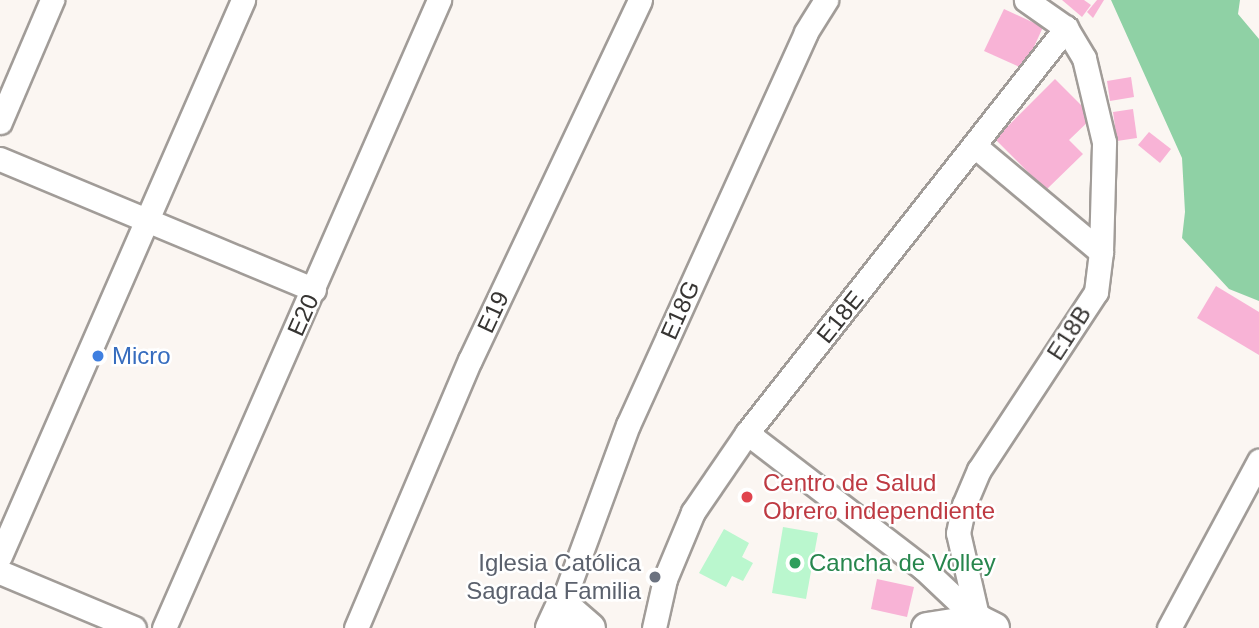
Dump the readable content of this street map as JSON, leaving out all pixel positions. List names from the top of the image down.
{
  "streets": {
    "street": [
      "E18G",
      "E19",
      "E20",
      "E18E",
      "E18B"
    ]
  },
  "crossings": [
    ["E18E", "E18B"]
  ],
  "places": [
    "Micro",
    "Centro de Salud Obrero independiente",
    "Cancha de Volley",
    "Iglesia Católica Sagrada Familia"
  ]
}
